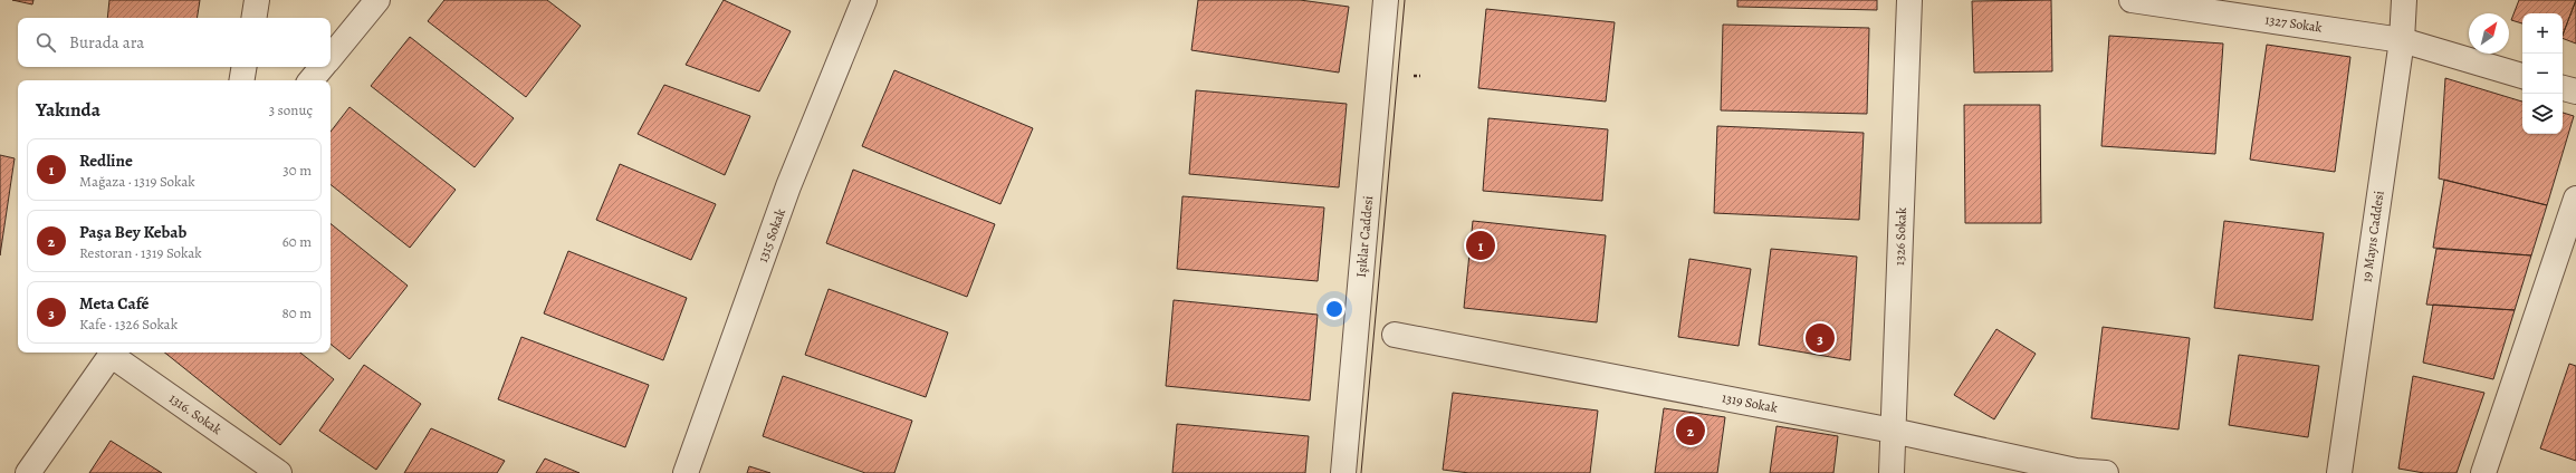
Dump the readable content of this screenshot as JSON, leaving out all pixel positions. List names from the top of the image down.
{
  "streets": {
    "street": [
      "1327 Sokak",
      "1315 Sokak",
      "Işıklar Caddesi",
      "1326 Sokak",
      "19 Mayıs Caddesi",
      "1319 Sokak",
      "1316. Sokak"
    ]
  },
  "crossings": [
    ["1327 Sokak", "19 Mayıs Caddesi"],
    ["1326 Sokak", "1319 Sokak"]
  ],
  "north": "top right",
  "page": {
    "map_buttons": ["+", "−"],
    "search": "Burada ara",
    "heading": ["Yakında", "3 sonuç"],
    "list": [
      {
        "mark": "1",
        "name": "Redline",
        "note": "Mağaza · 1319 Sokak",
        "value": "30 m"
      },
      {
        "mark": "2",
        "name": "Paşa Bey Kebab",
        "note": "Restoran · 1319 Sokak",
        "value": "60 m"
      },
      {
        "mark": "3",
        "name": "Meta Café",
        "note": "Kafe · 1326 Sokak",
        "value": "80 m"
      }
    ],
    "pins": ["1", "3", "2"]
  }
}
